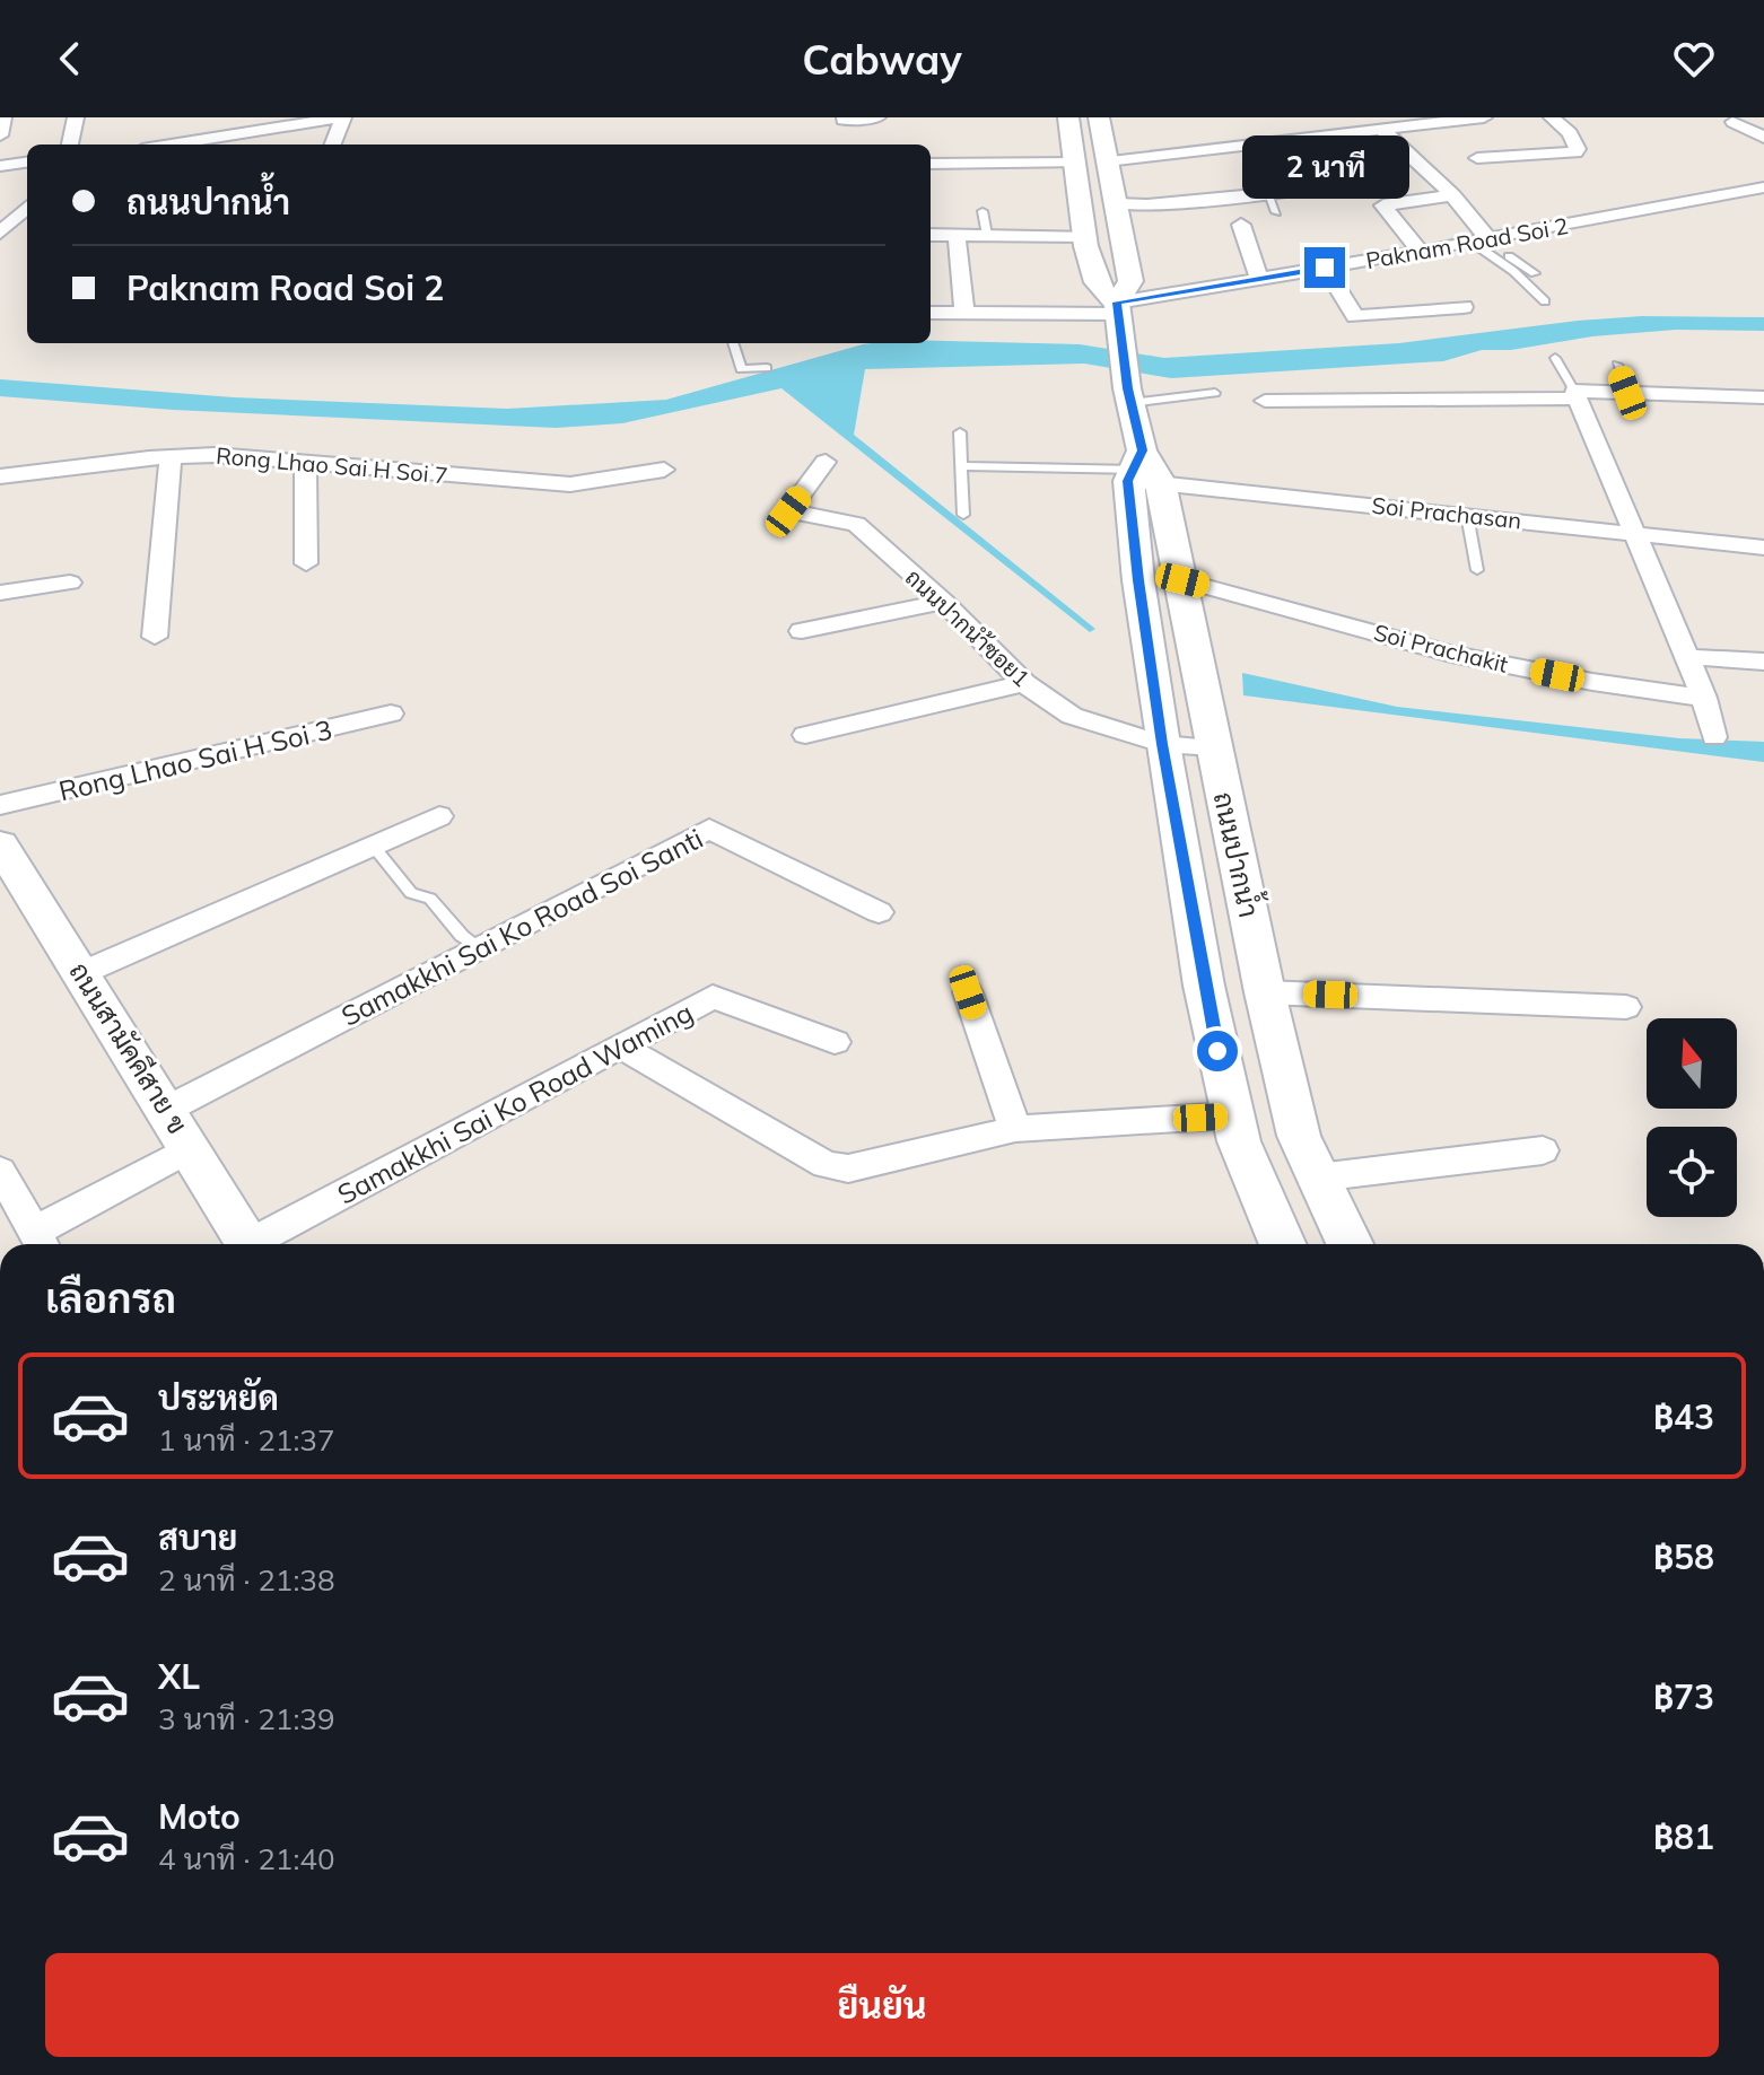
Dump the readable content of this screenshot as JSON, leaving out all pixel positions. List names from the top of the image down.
{
  "streets": {
    "street": [
      "Paknam Road Soi 2",
      "Rong Lhao Sai H Soi 7",
      "Soi Prachasan",
      "ถนนปากนำ้ซอย1",
      "Soi Prachakit",
      "Rong Lhao Sai H Soi 3",
      "ถนนปากน้ำ",
      "Samakkhi Sai Ko Road Soi Santi",
      "ถนนสามัคคีสาย ข",
      "Samakkhi Sai Ko Road Waming"
    ]
  },
  "crossings": [
    ["Paknam Road Soi 2", "ถนนปากน้ำ"],
    ["Soi Prachasan", "ถนนปากน้ำ"],
    ["ถนนปากนำ้ซอย1", "ถนนปากน้ำ"],
    ["Soi Prachakit", "ถนนปากน้ำ"],
    ["Samakkhi Sai Ko Road Soi Santi", "ถนนสามัคคีสาย ข"]
  ],
  "north": "top",
  "page": {
    "header": "Cabway",
    "bubble": "2 นาที",
    "banner": ["ถนนปากน้ำ", "Paknam Road Soi 2"],
    "heading": "เลือกรถ",
    "list": [
      {
        "name": "ประหยัด",
        "note": "1 นาที · 21:37",
        "value": "฿43"
      },
      {
        "name": "สบาย",
        "note": "2 นาที · 21:38",
        "value": "฿58"
      },
      {
        "name": "XL",
        "note": "3 นาที · 21:39",
        "value": "฿73"
      },
      {
        "name": "Moto",
        "note": "4 นาที · 21:40",
        "value": "฿81"
      }
    ],
    "buttons": "ยืนยัน"
  }
}
